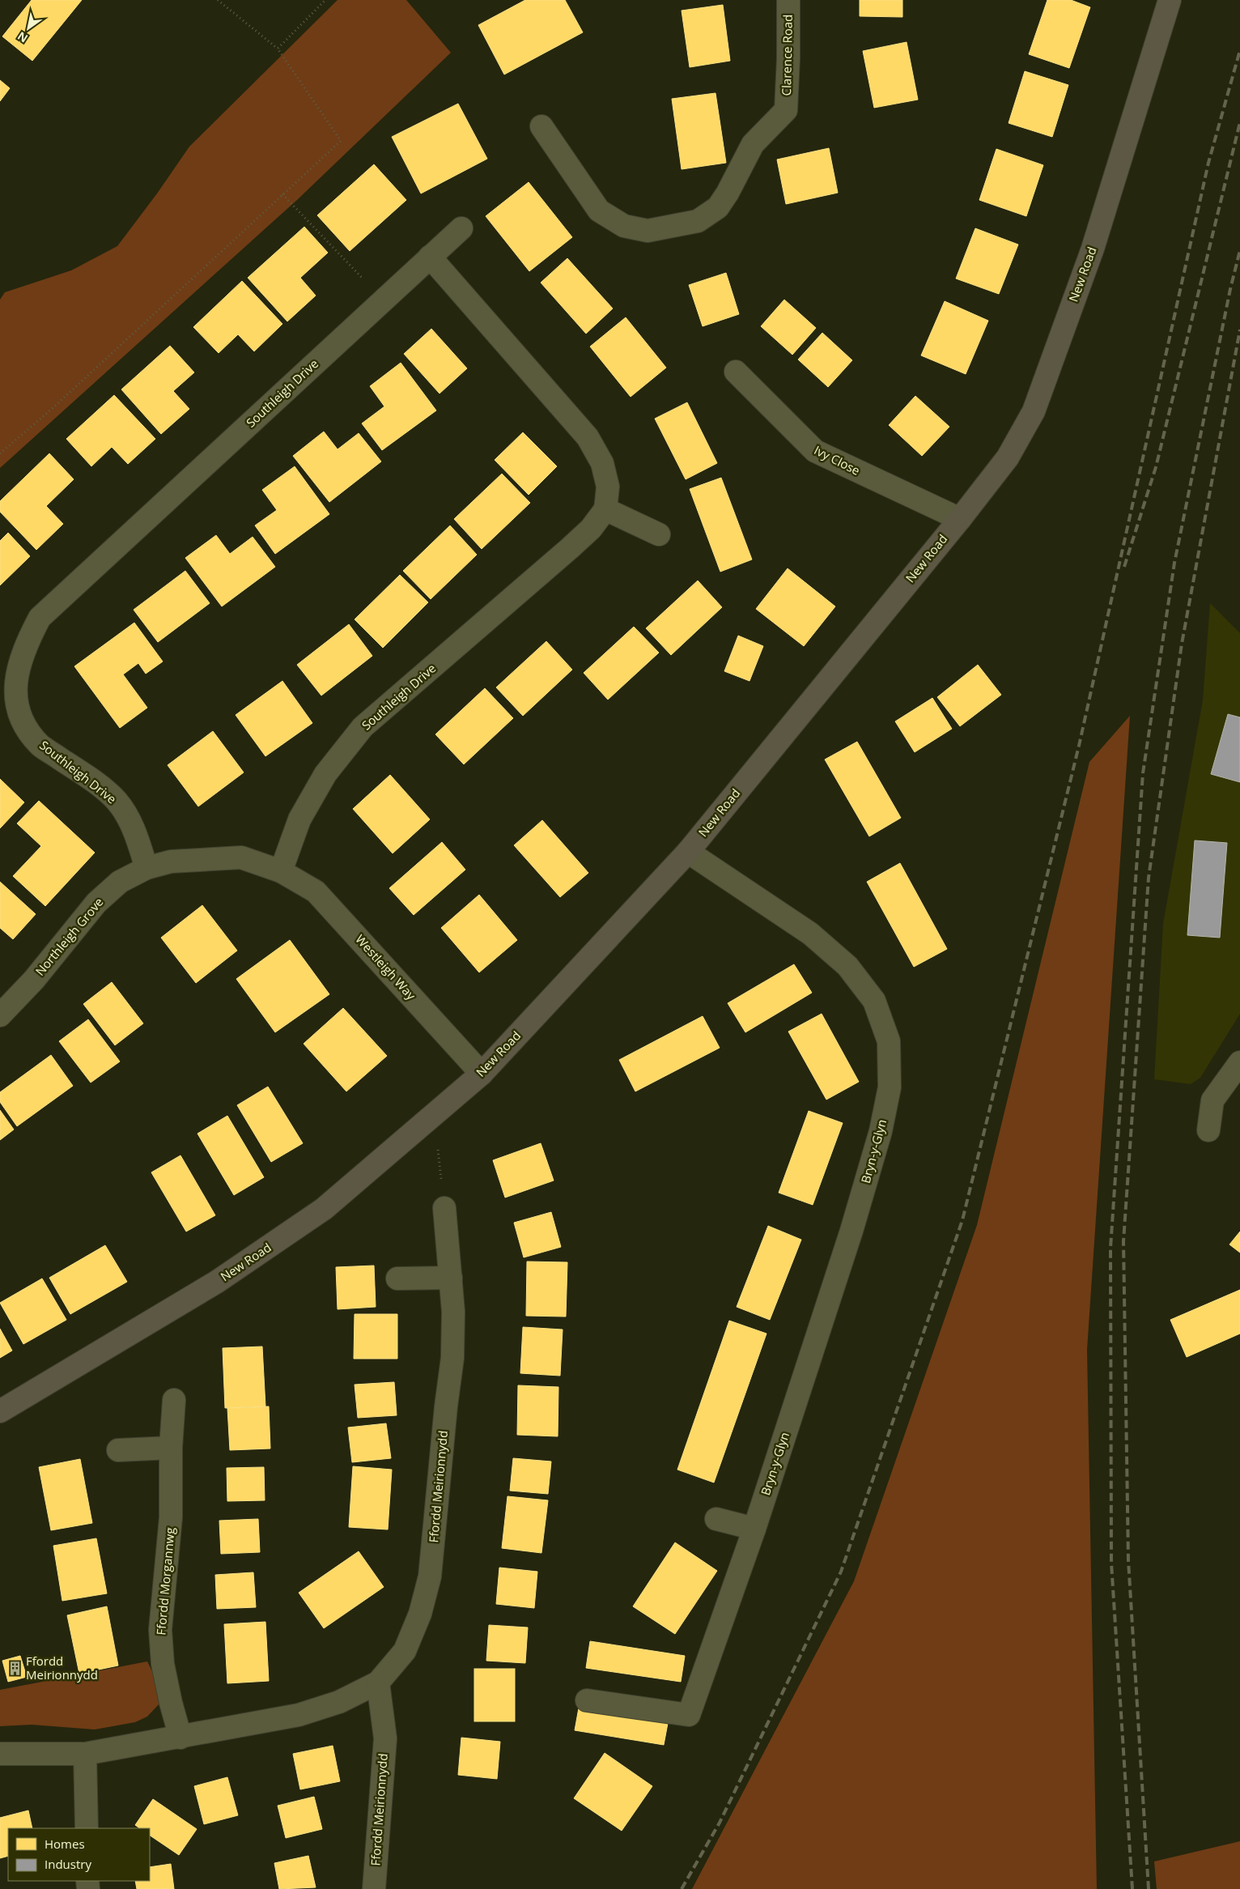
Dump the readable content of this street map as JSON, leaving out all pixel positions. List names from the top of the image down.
{
  "streets": {
    "main road": ["New Road"],
    "street": [
      "Clarence Road",
      "Southleigh Drive",
      "Ivy Close",
      "Northleigh Grove",
      "Westleigh Way",
      "Bryn-y-Glyn",
      "Ffordd Meirionnydd",
      "Ffordd Morgannwg"
    ]
  },
  "crossings": [
    ["New Road", "Ivy Close"],
    ["New Road", "Westleigh Way"],
    ["New Road", "Bryn-y-Glyn"],
    ["Southleigh Drive", "Northleigh Grove"],
    ["Southleigh Drive", "Westleigh Way"],
    ["Ffordd Meirionnydd", "Ffordd Morgannwg"]
  ],
  "places": {
    "building": ["Ffordd Meirionnydd"]
  },
  "legend": ["Homes", "Industry"],
  "north": "bottom left"
}
